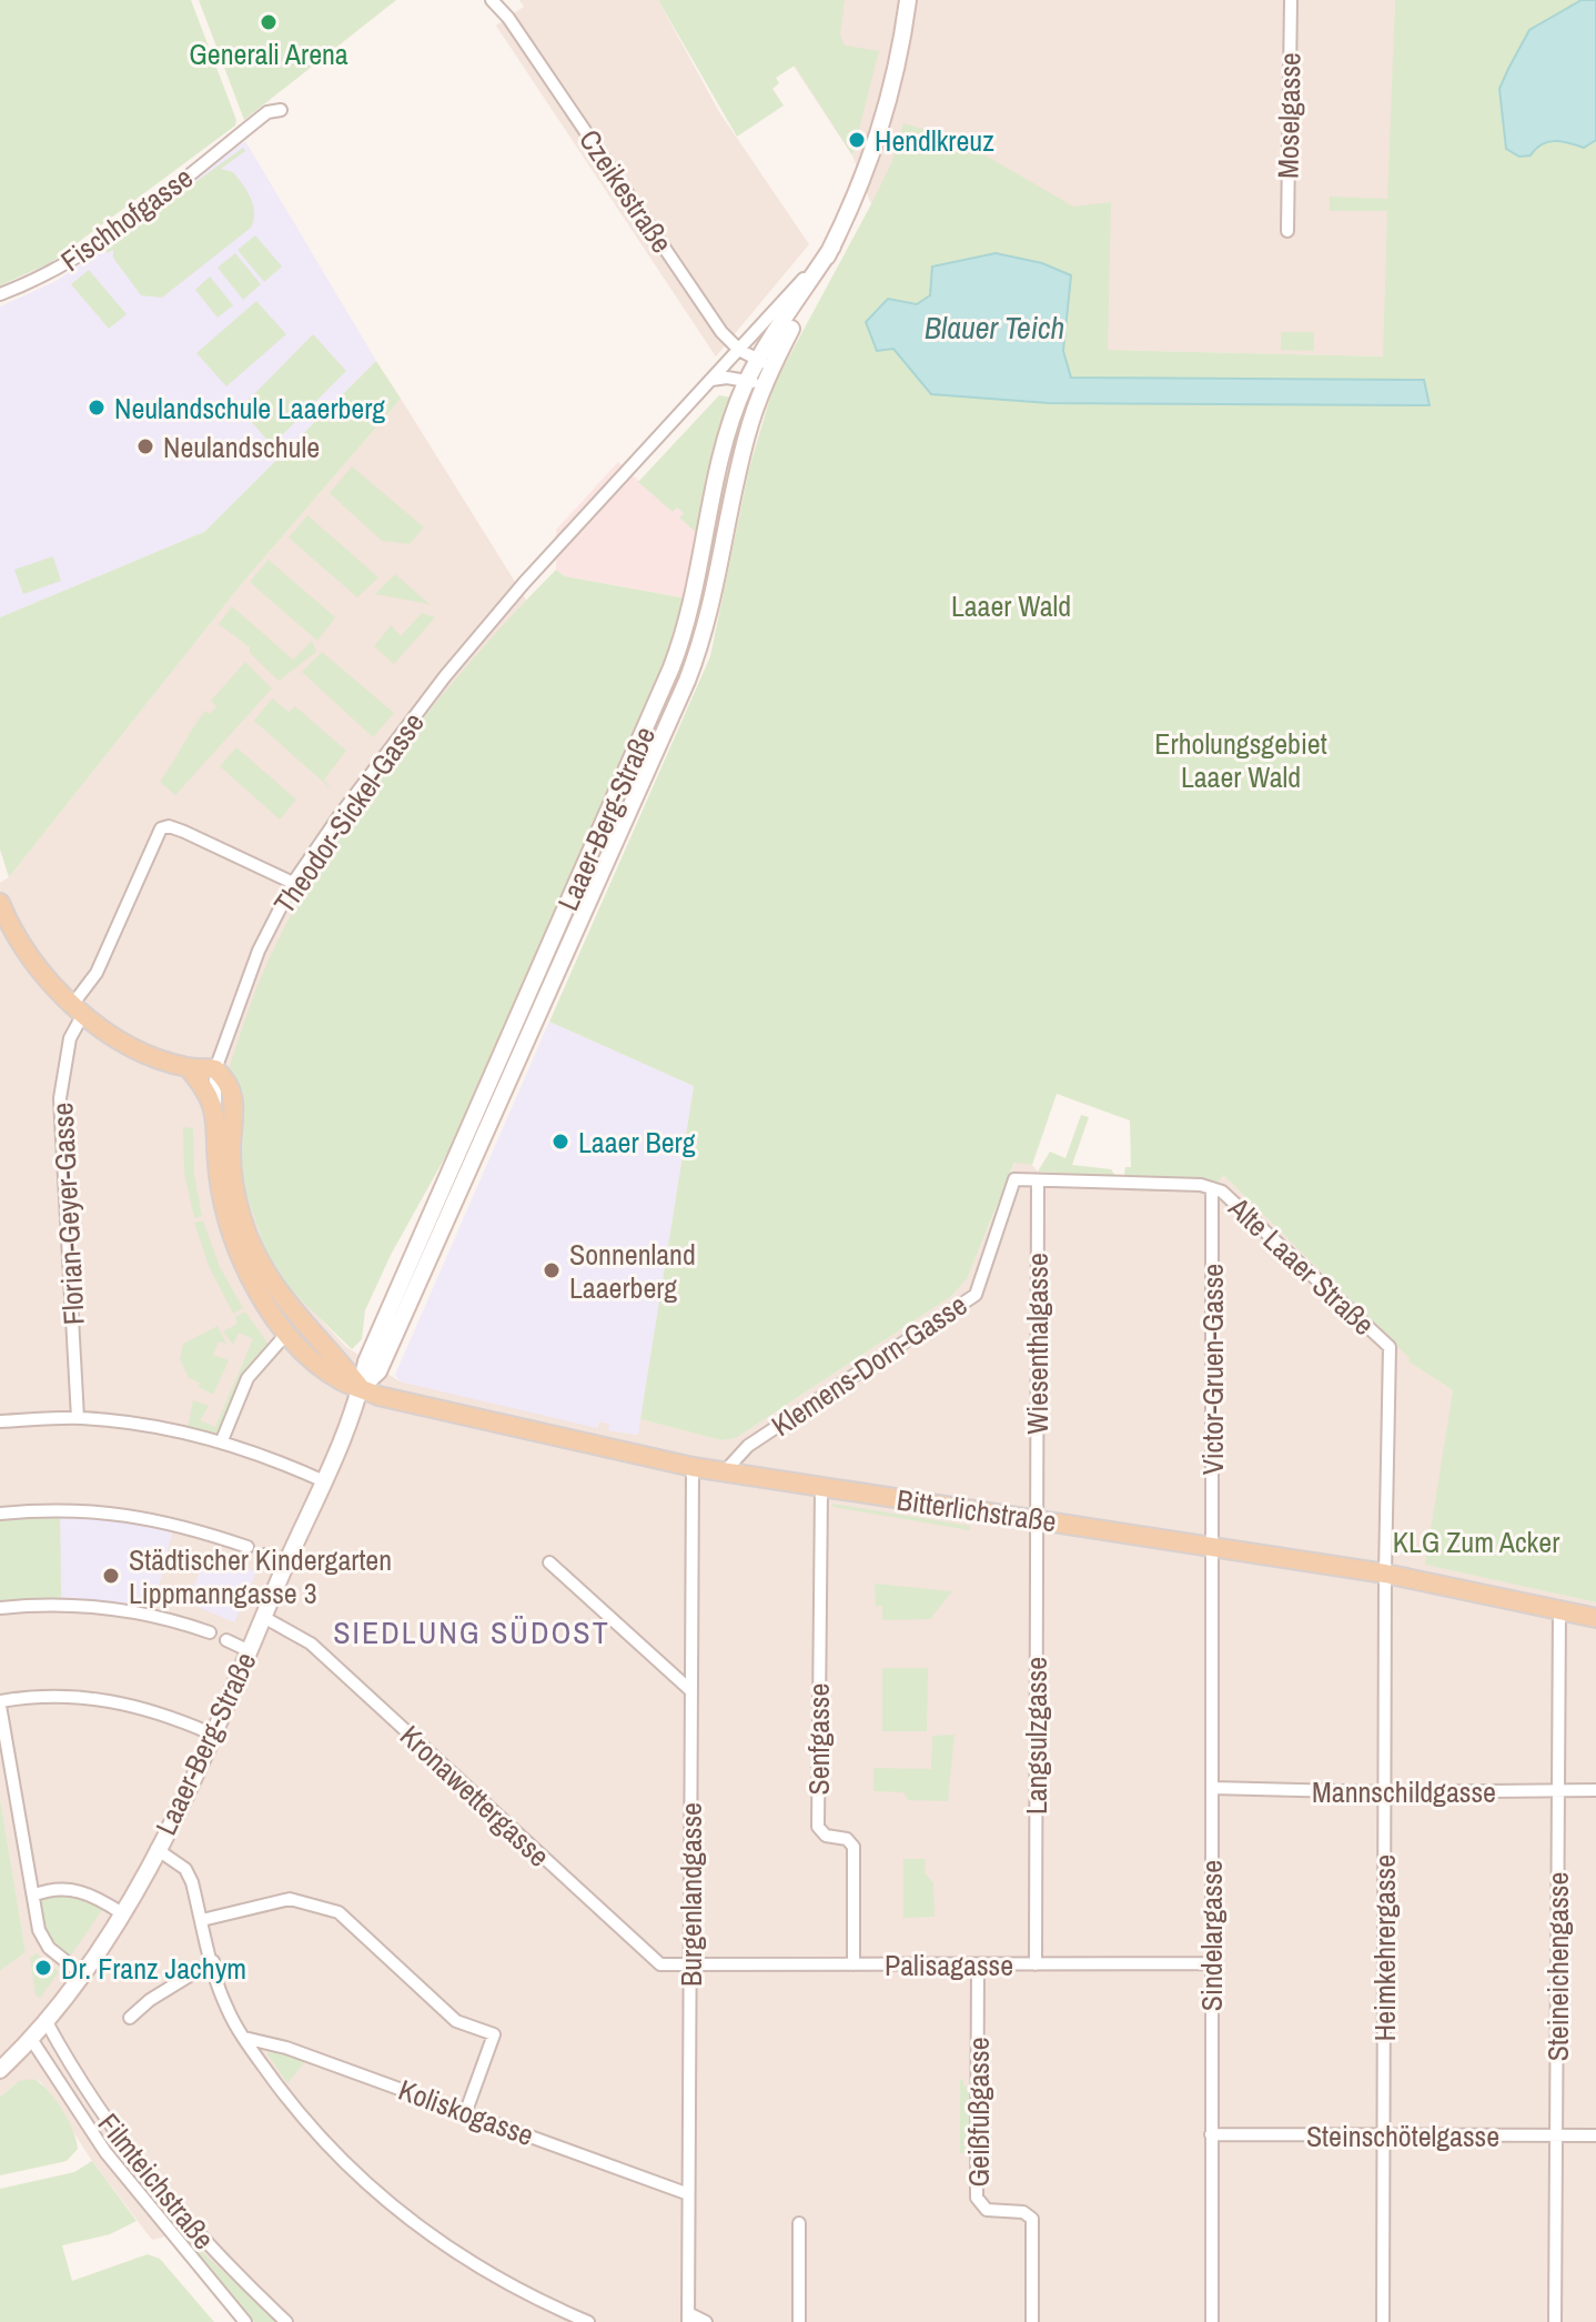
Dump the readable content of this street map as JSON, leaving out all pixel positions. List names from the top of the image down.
{
  "streets": {
    "main road": ["Laaer-Berg-Straße", "Bitterlichstraße"],
    "street": [
      "Moselgasse",
      "Czeikestraße",
      "Fischhofgasse",
      "Theodor-Sickel-Gasse",
      "Florian-Geyer-Gasse",
      "Alte Laaer Straße",
      "Wiesenthalgasse",
      "Klemens-Dorn-Gasse",
      "Victor-Gruen-Gasse",
      "Langsulzgasse",
      "Senfgasse",
      "Mannschildgasse",
      "Kronawettergasse",
      "Burgenlandgasse",
      "Sindelargasse",
      "Heimkehrergasse",
      "Palisagasse",
      "Steineichengasse",
      "Koliskogasse",
      "Geißfußgasse",
      "Steinschötelgasse",
      "Filmteichstraße"
    ]
  },
  "crossings": [
    ["Czeikestraße", "Theodor-Sickel-Gasse"],
    ["Czeikestraße", "Laaer-Berg-Straße"],
    ["Theodor-Sickel-Gasse", "Laaer-Berg-Straße"],
    ["Theodor-Sickel-Gasse", "Florian-Geyer-Gasse"],
    ["Laaer-Berg-Straße", "Bitterlichstraße"],
    ["Laaer-Berg-Straße", "Kronawettergasse"],
    ["Laaer-Berg-Straße", "Filmteichstraße"],
    ["Alte Laaer Straße", "Victor-Gruen-Gasse"],
    ["Alte Laaer Straße", "Heimkehrergasse"],
    ["Wiesenthalgasse", "Klemens-Dorn-Gasse"],
    ["Wiesenthalgasse", "Bitterlichstraße"],
    ["Wiesenthalgasse", "Langsulzgasse"],
    ["Klemens-Dorn-Gasse", "Bitterlichstraße"],
    ["Victor-Gruen-Gasse", "Bitterlichstraße"],
    ["Victor-Gruen-Gasse", "Sindelargasse"],
    ["Bitterlichstraße", "Langsulzgasse"],
    ["Bitterlichstraße", "Senfgasse"],
    ["Bitterlichstraße", "Burgenlandgasse"],
    ["Bitterlichstraße", "Sindelargasse"],
    ["Bitterlichstraße", "Heimkehrergasse"],
    ["Bitterlichstraße", "Steineichengasse"],
    ["Langsulzgasse", "Palisagasse"],
    ["Senfgasse", "Palisagasse"],
    ["Mannschildgasse", "Sindelargasse"],
    ["Mannschildgasse", "Heimkehrergasse"],
    ["Mannschildgasse", "Steineichengasse"],
    ["Kronawettergasse", "Burgenlandgasse"],
    ["Kronawettergasse", "Palisagasse"],
    ["Burgenlandgasse", "Palisagasse"],
    ["Burgenlandgasse", "Koliskogasse"],
    ["Sindelargasse", "Palisagasse"],
    ["Sindelargasse", "Steinschötelgasse"],
    ["Heimkehrergasse", "Steinschötelgasse"],
    ["Palisagasse", "Geißfußgasse"],
    ["Steineichengasse", "Steinschötelgasse"]
  ],
  "districts": ["SIEDLUNG SÜDOST"],
  "water": ["Blauer Teich"],
  "parks": ["Laaer Wald", "Erholungsgebiet Laaer Wald", "KLG Zum Acker"],
  "places": [
    "Generali Arena",
    "Hendlkreuz",
    "Neulandschule Laaerberg",
    "Neulandschule",
    "Laaer Berg",
    "Sonnenland Laaerberg",
    "Städtischer Kindergarten Lippmanngasse 3",
    "Dr. Franz Jachym"
  ]
}
